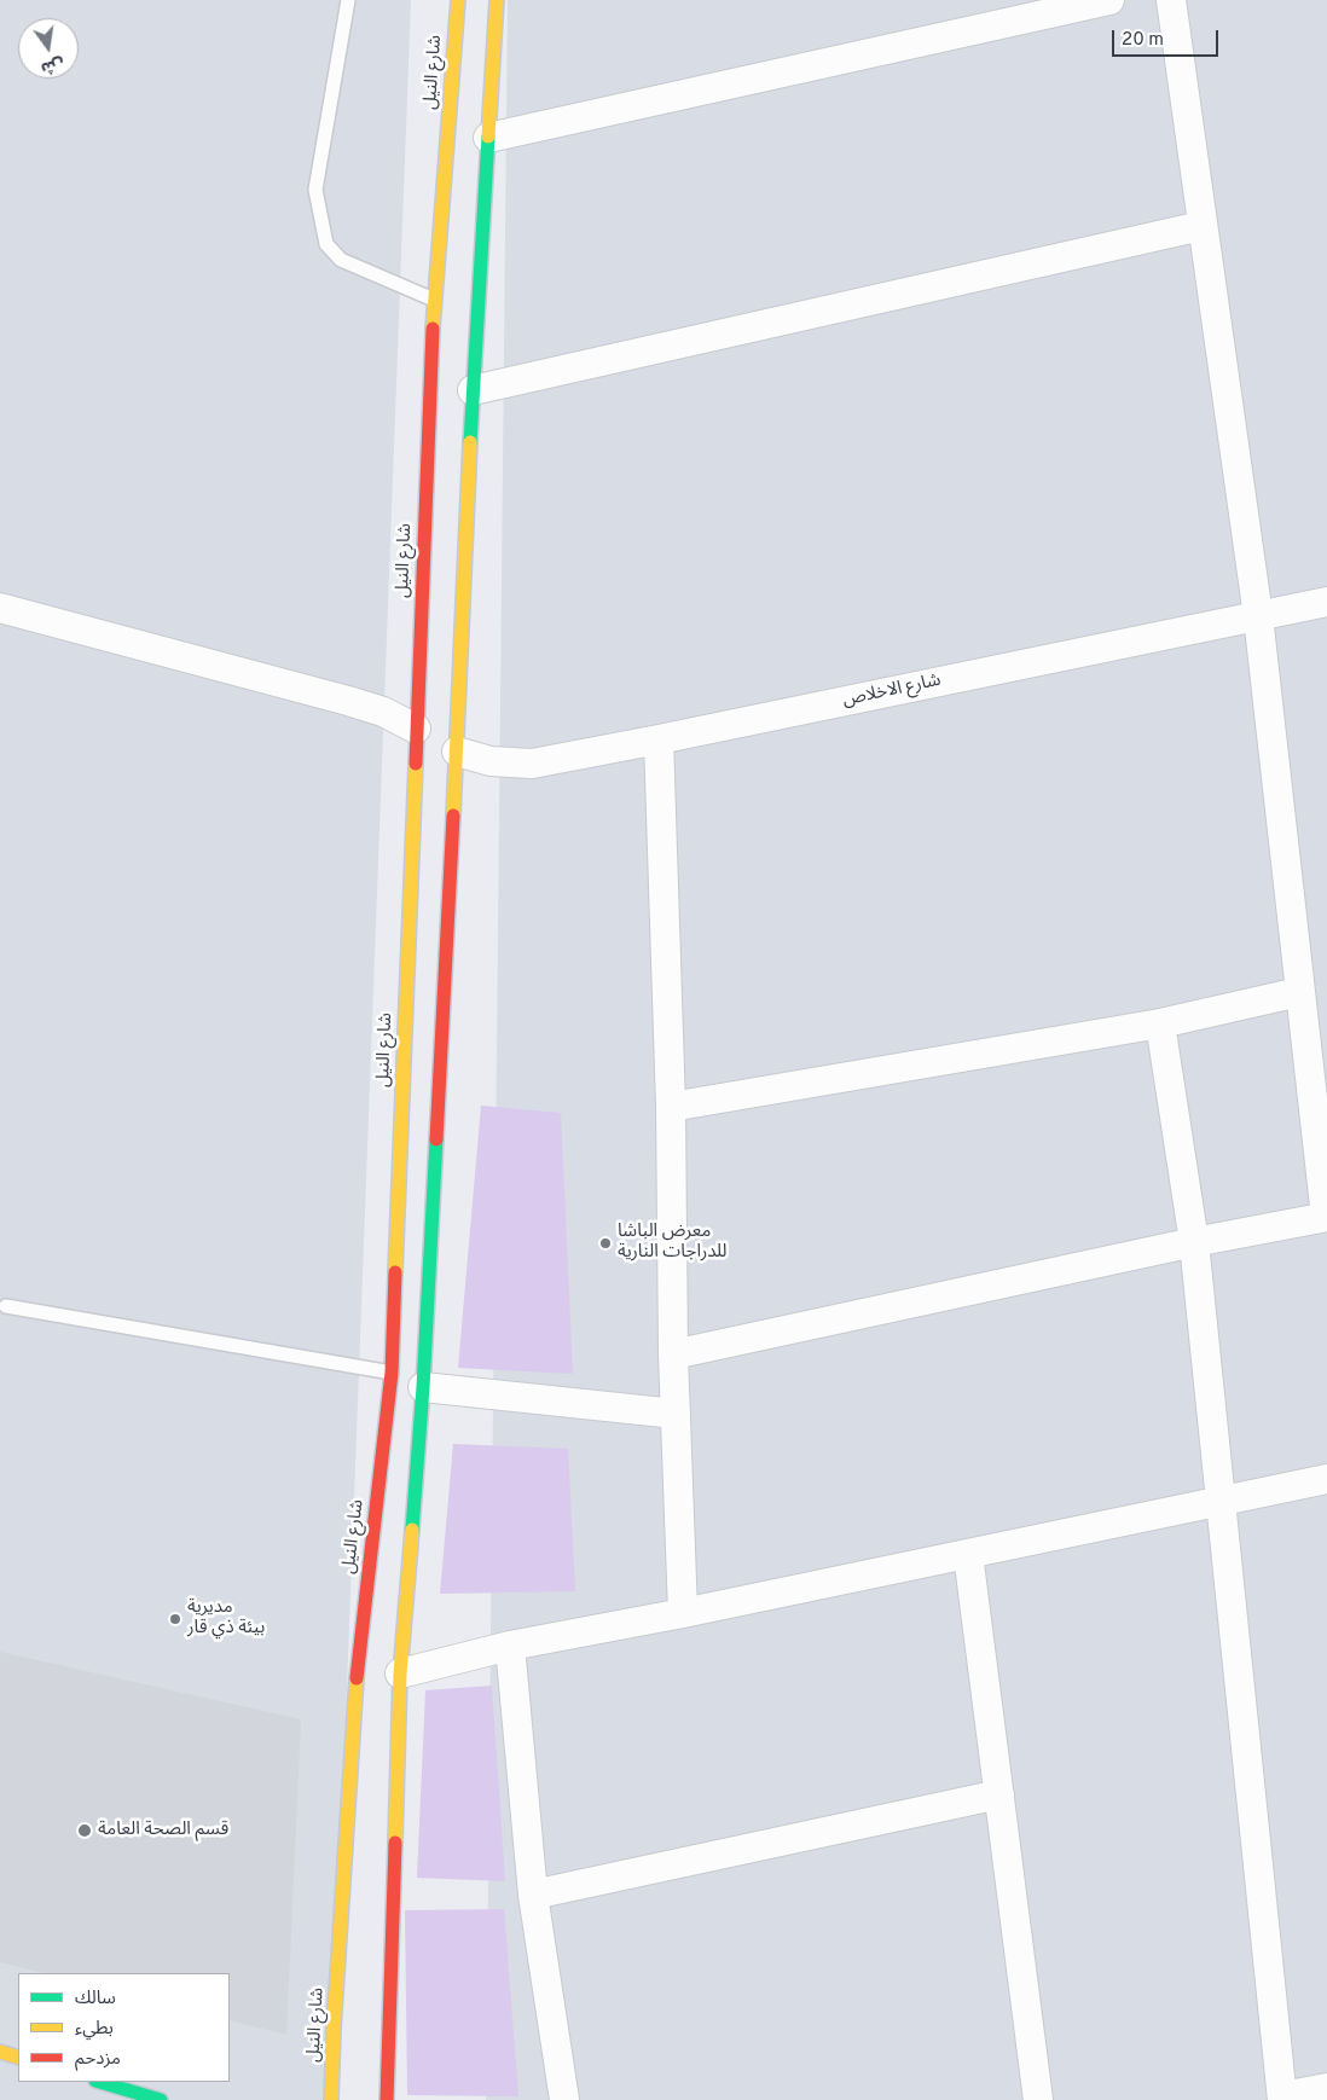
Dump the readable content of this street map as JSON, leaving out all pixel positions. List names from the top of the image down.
{
  "streets": {
    "main road": ["شارع النيل"],
    "street": ["شارع الاخلاص"]
  },
  "places": ["معرض الباشا للدراجات النارية", "مديرية بيئة ذي قار", "قسم الصحة العامة"],
  "legend": ["سالك", "بطيء", "مزدحم"],
  "scale_bar": "20 m",
  "north": "bottom"
}
